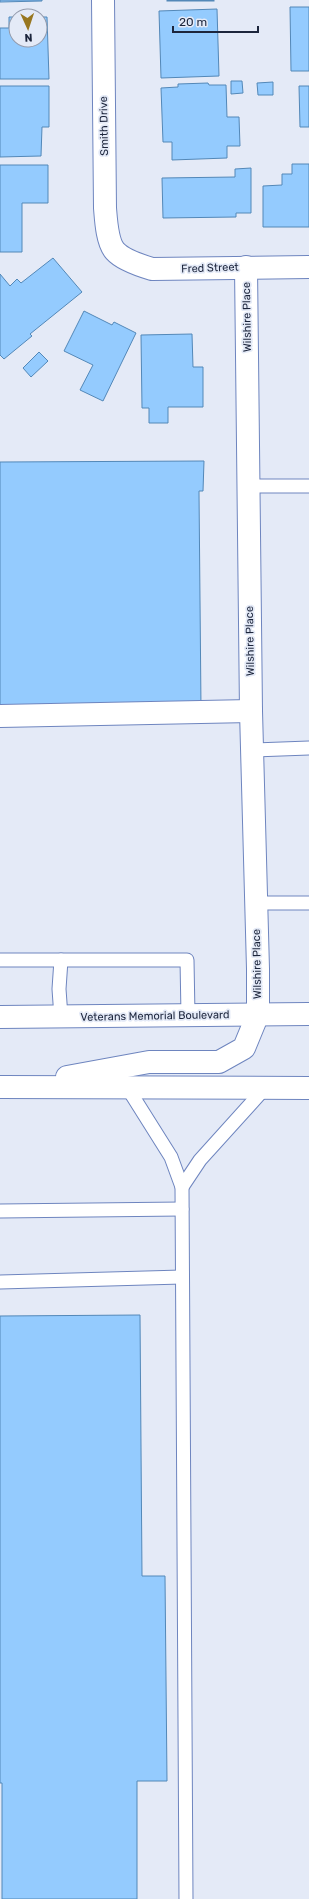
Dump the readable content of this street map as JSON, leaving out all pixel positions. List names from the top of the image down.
{
  "streets": {
    "street": [
      "Smith Drive",
      "Fred Street",
      "Wilshire Place",
      "Veterans Memorial Boulevard"
    ]
  },
  "crossings": [
    ["Smith Drive", "Fred Street"],
    ["Fred Street", "Wilshire Place"],
    ["Wilshire Place", "Veterans Memorial Boulevard"]
  ],
  "scale_bar": "20 m",
  "north": "bottom"
}
